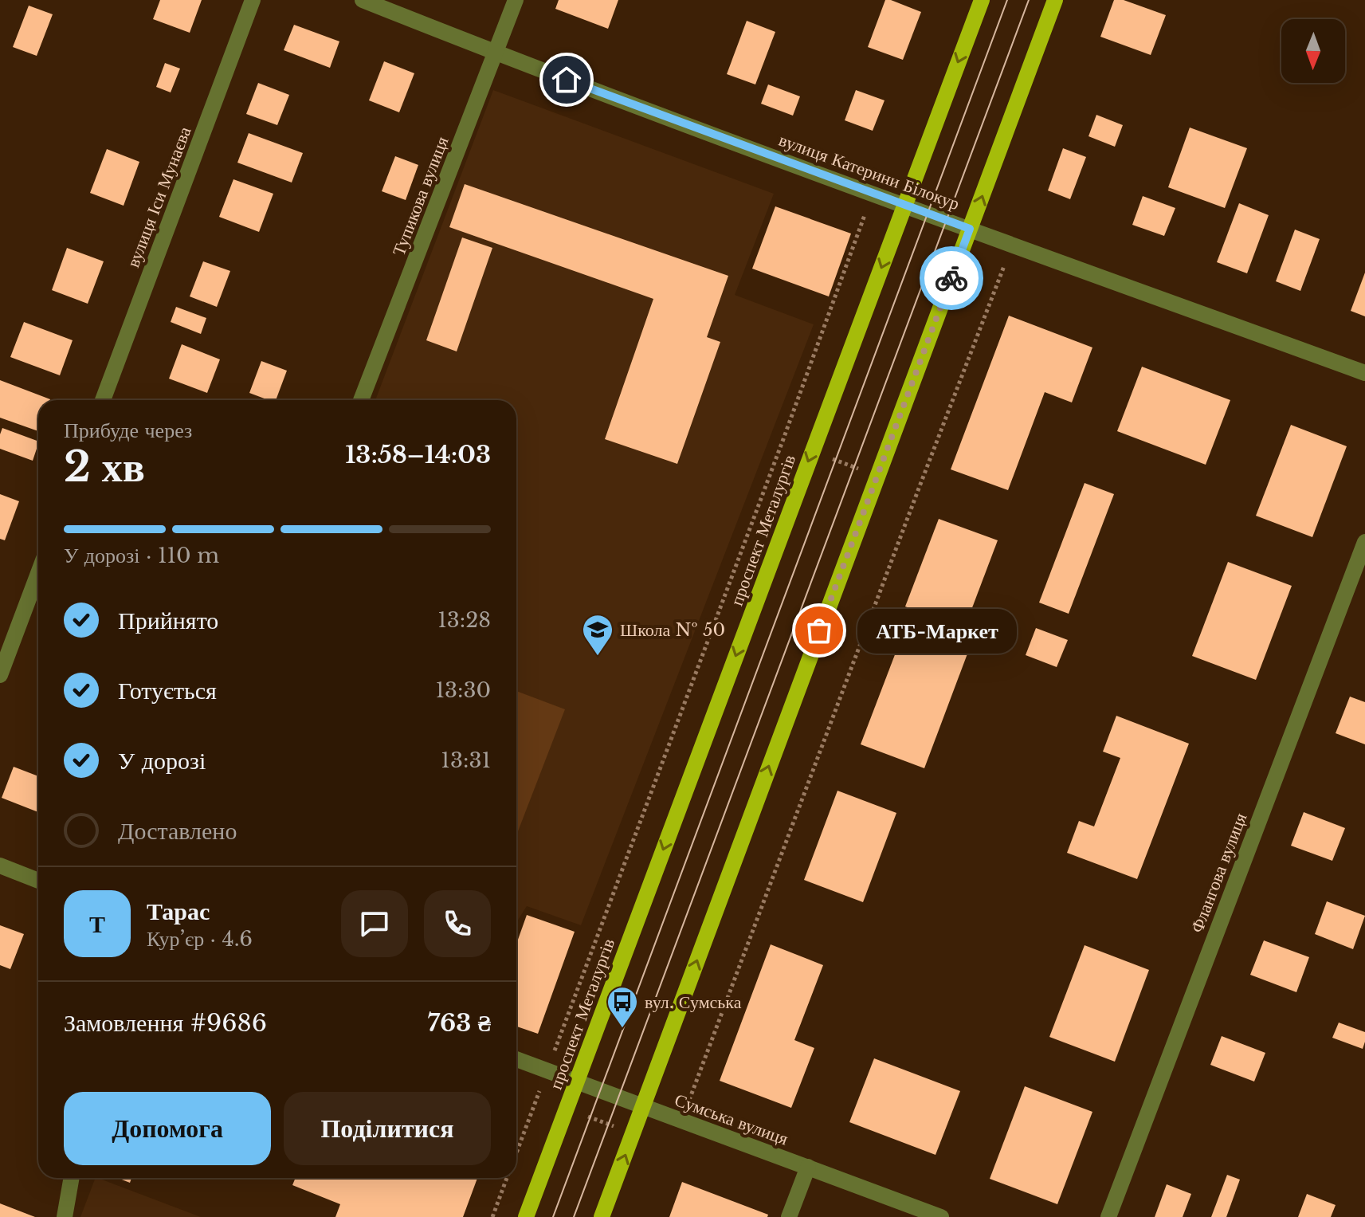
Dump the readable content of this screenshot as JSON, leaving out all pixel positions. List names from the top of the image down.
{
  "streets": {
    "main road": ["проспект Металургів"],
    "street": [
      "вулиця Катерини Білокур",
      "Тупикова вулиця",
      "вулиця Іси Мунаєва",
      "Флангова вулиця",
      "Сумська вулиця"
    ]
  },
  "crossings": [
    ["вулиця Катерини Білокур", "Тупикова вулиця"],
    ["вулиця Катерини Білокур", "проспект Металургів"],
    ["проспект Металургів", "Сумська вулиця"]
  ],
  "places": {
    "other": ["АТБ-Маркет"],
    "school or university": ["Школа № 50"],
    "bus stop": ["вул. Сумська"]
  },
  "north": "bottom",
  "page": {
    "heading": ["2 хв", "Прибуде через", "13:58–14:03"],
    "panel": [
      "Тарас",
      "Кур’єр · 4.6",
      "Замовлення #9686",
      "763 ₴"
    ],
    "bar": "У дорозі · 110 m",
    "list": [
      ["Прийнято", "13:28"],
      ["Готується", "13:30"],
      ["У дорозі", "13:31"],
      "Доставлено"
    ],
    "bubble": "АТБ-Маркет",
    "round": "Т",
    "buttons": ["Допомога", "Поділитися"]
  }
}
